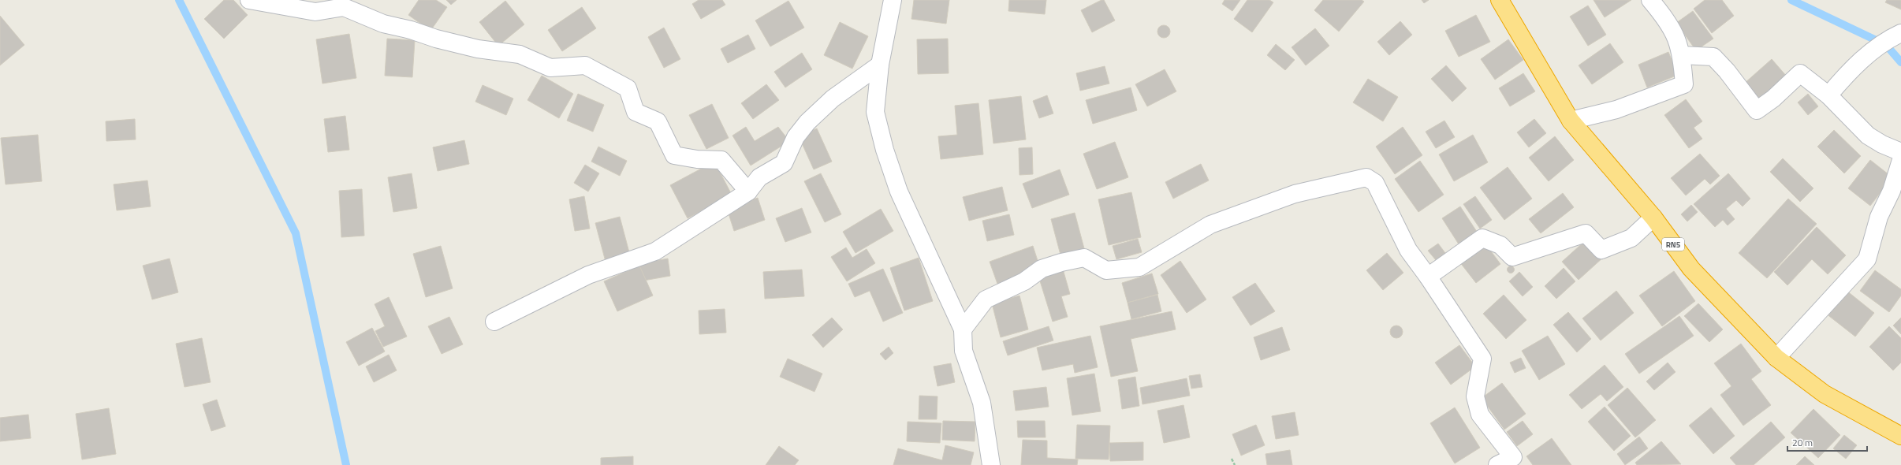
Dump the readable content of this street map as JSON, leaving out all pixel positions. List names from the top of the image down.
{
  "streets": {
    "highway": ["RN5"]
  },
  "scale_bar": "20 m"
}
